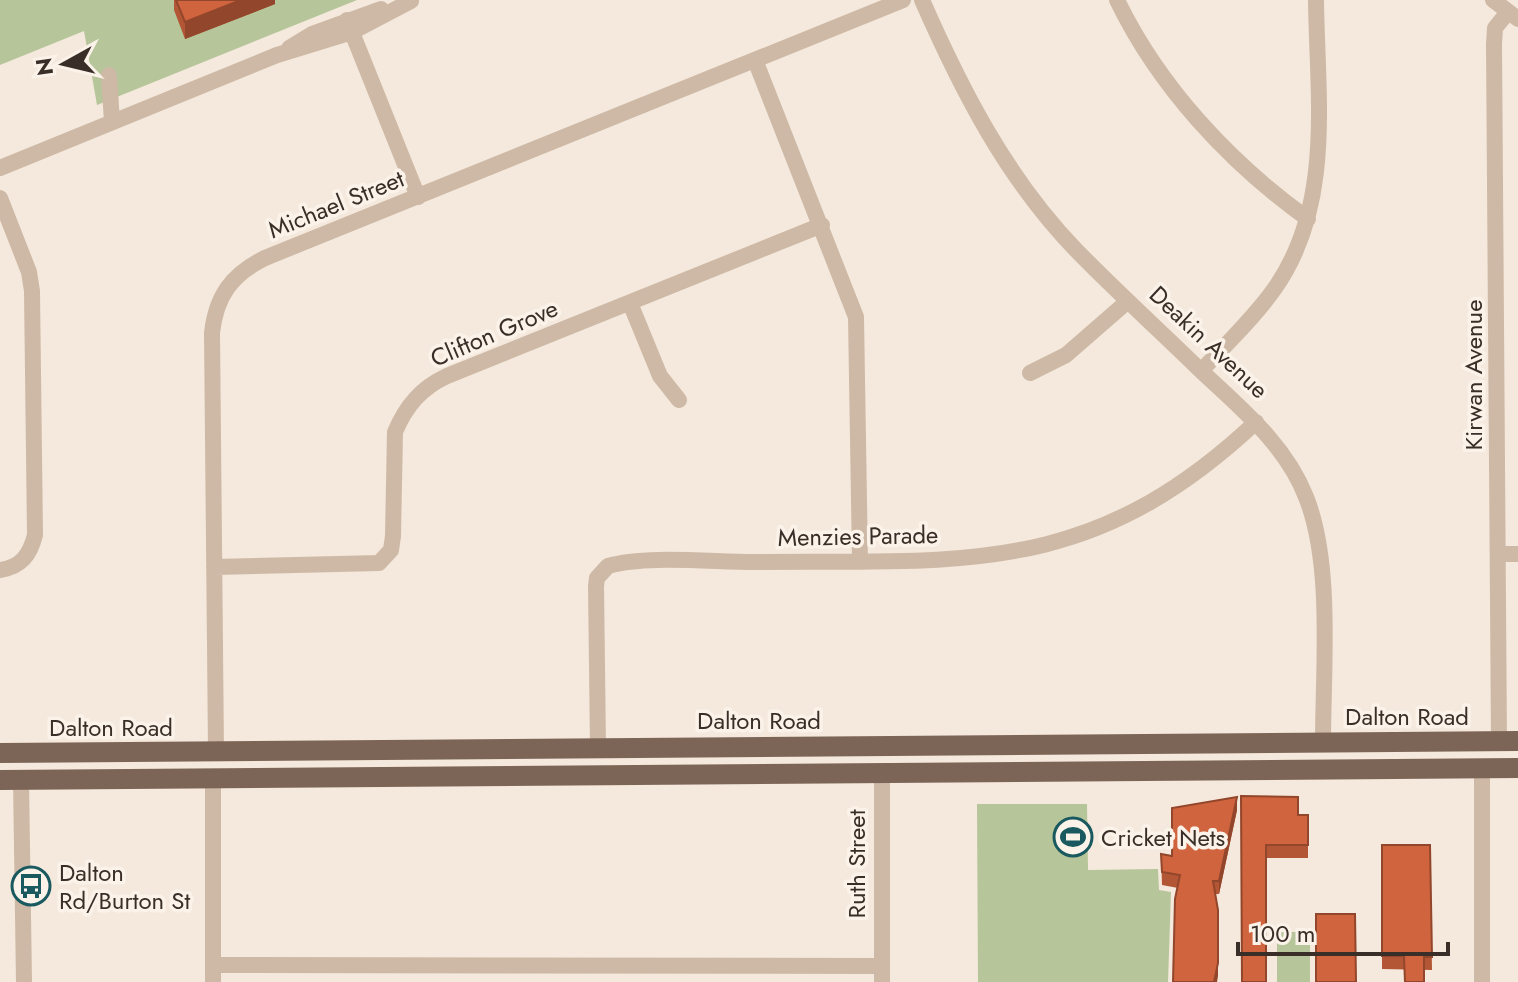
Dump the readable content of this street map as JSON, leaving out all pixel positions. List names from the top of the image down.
{
  "streets": {
    "main road": ["Deakin Avenue", "Dalton Road", "Ruth Street"],
    "street": [
      "Michael Street",
      "Clifton Grove",
      "Kirwan Avenue",
      "Menzies Parade"
    ]
  },
  "crossings": [
    ["Michael Street", "Clifton Grove"],
    ["Michael Street", "Dalton Road"],
    ["Deakin Avenue", "Menzies Parade"],
    ["Deakin Avenue", "Dalton Road"],
    ["Kirwan Avenue", "Dalton Road"],
    ["Menzies Parade", "Dalton Road"],
    ["Dalton Road", "Ruth Street"]
  ],
  "places": {
    "sports": ["Cricket Nets"],
    "bus stop": ["Dalton Rd/Burton St"]
  },
  "scale_bar": "100 m",
  "north": "left"
}
